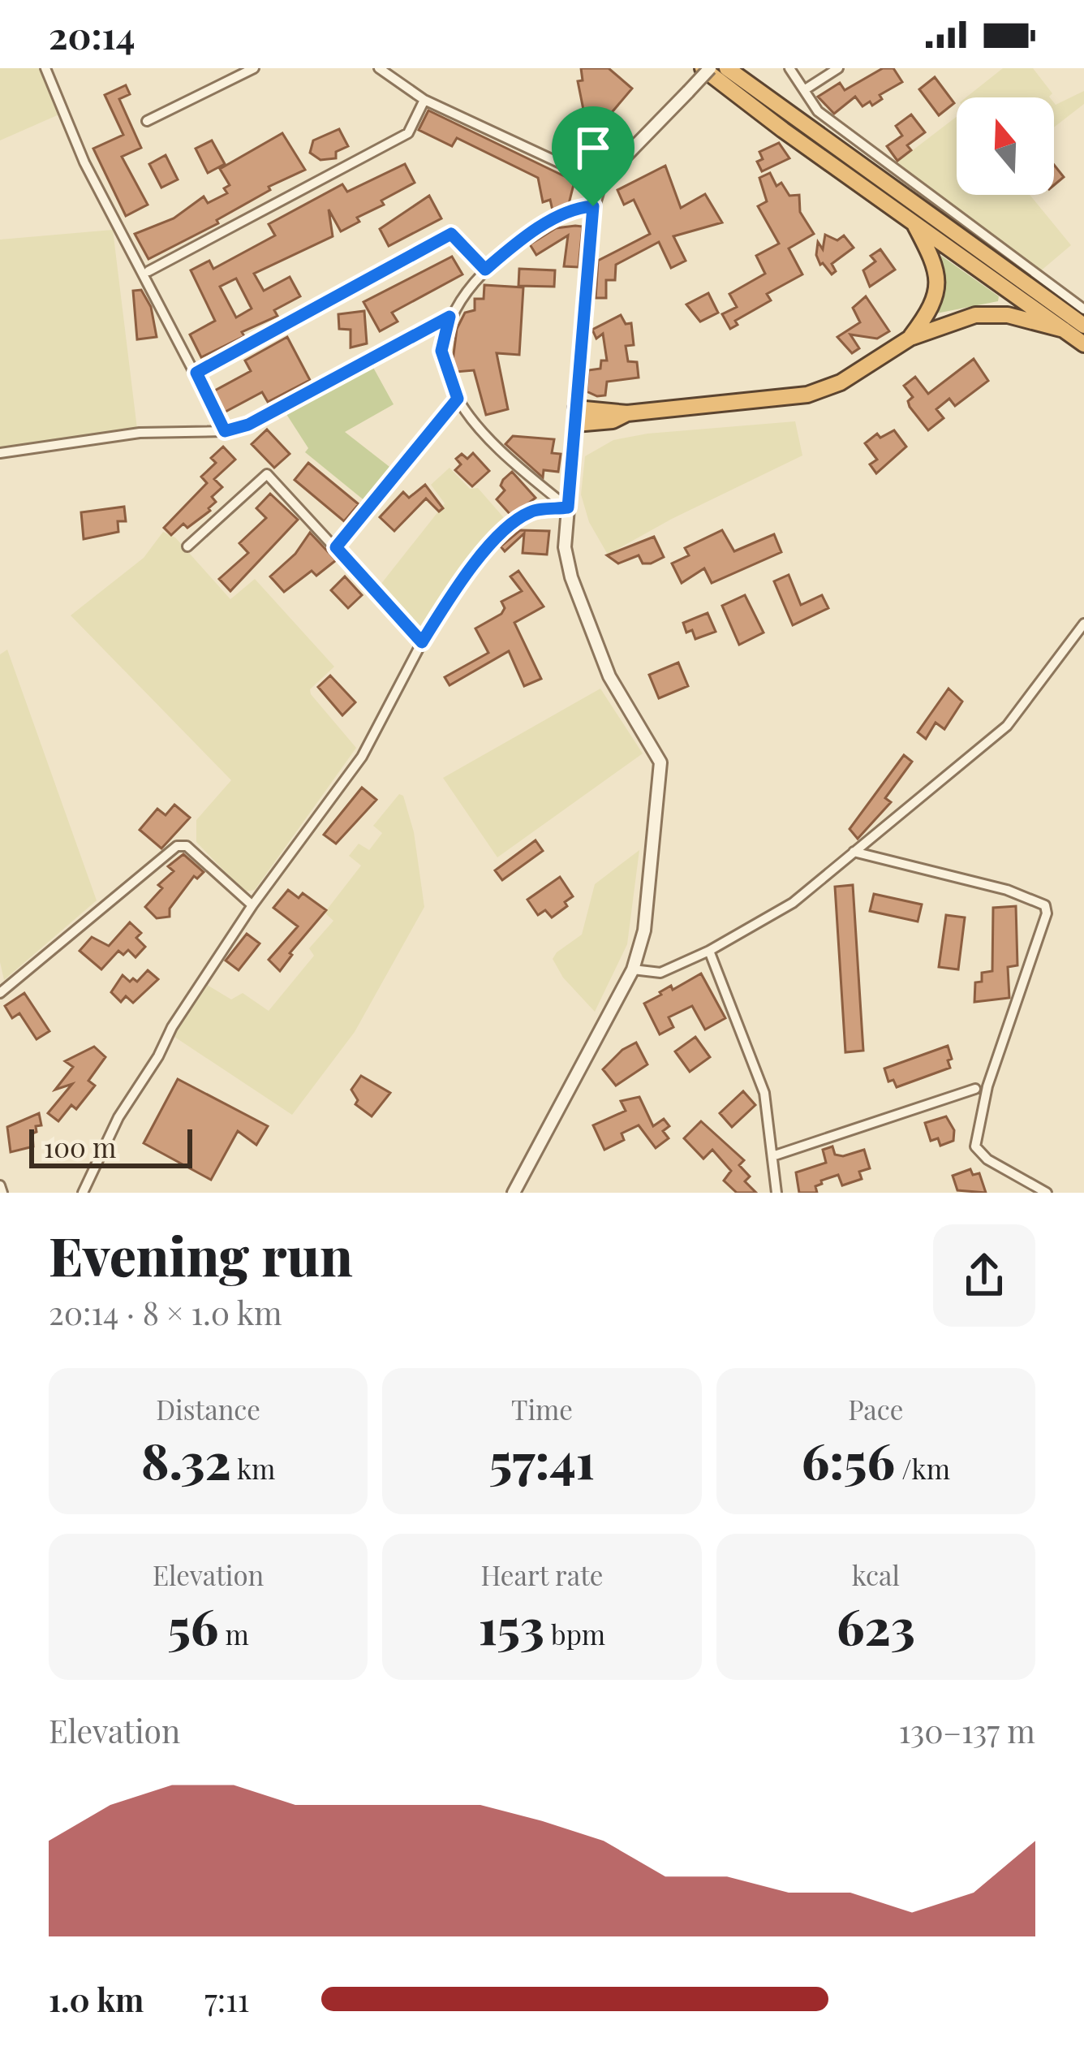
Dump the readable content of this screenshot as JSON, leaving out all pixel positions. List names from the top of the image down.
{
  "scale_bar": "100 m",
  "north": "top",
  "page": {
    "status": "20:14",
    "scale": "100 m",
    "heading": ["Evening run", "20:14 · 8 × 1.0 km"],
    "stats": [
      ["Distance", "8.32 km"],
      ["Time", "57:41"],
      ["Pace", "6:56 /km"],
      ["Elevation", "56 m"],
      ["Heart rate", "153 bpm"],
      ["kcal", "623"]
    ],
    "chart": ["Elevation", "130–137 m"],
    "list": [
      {
        "name": "1.0 km",
        "note": "7:11"
      }
    ]
  }
}
